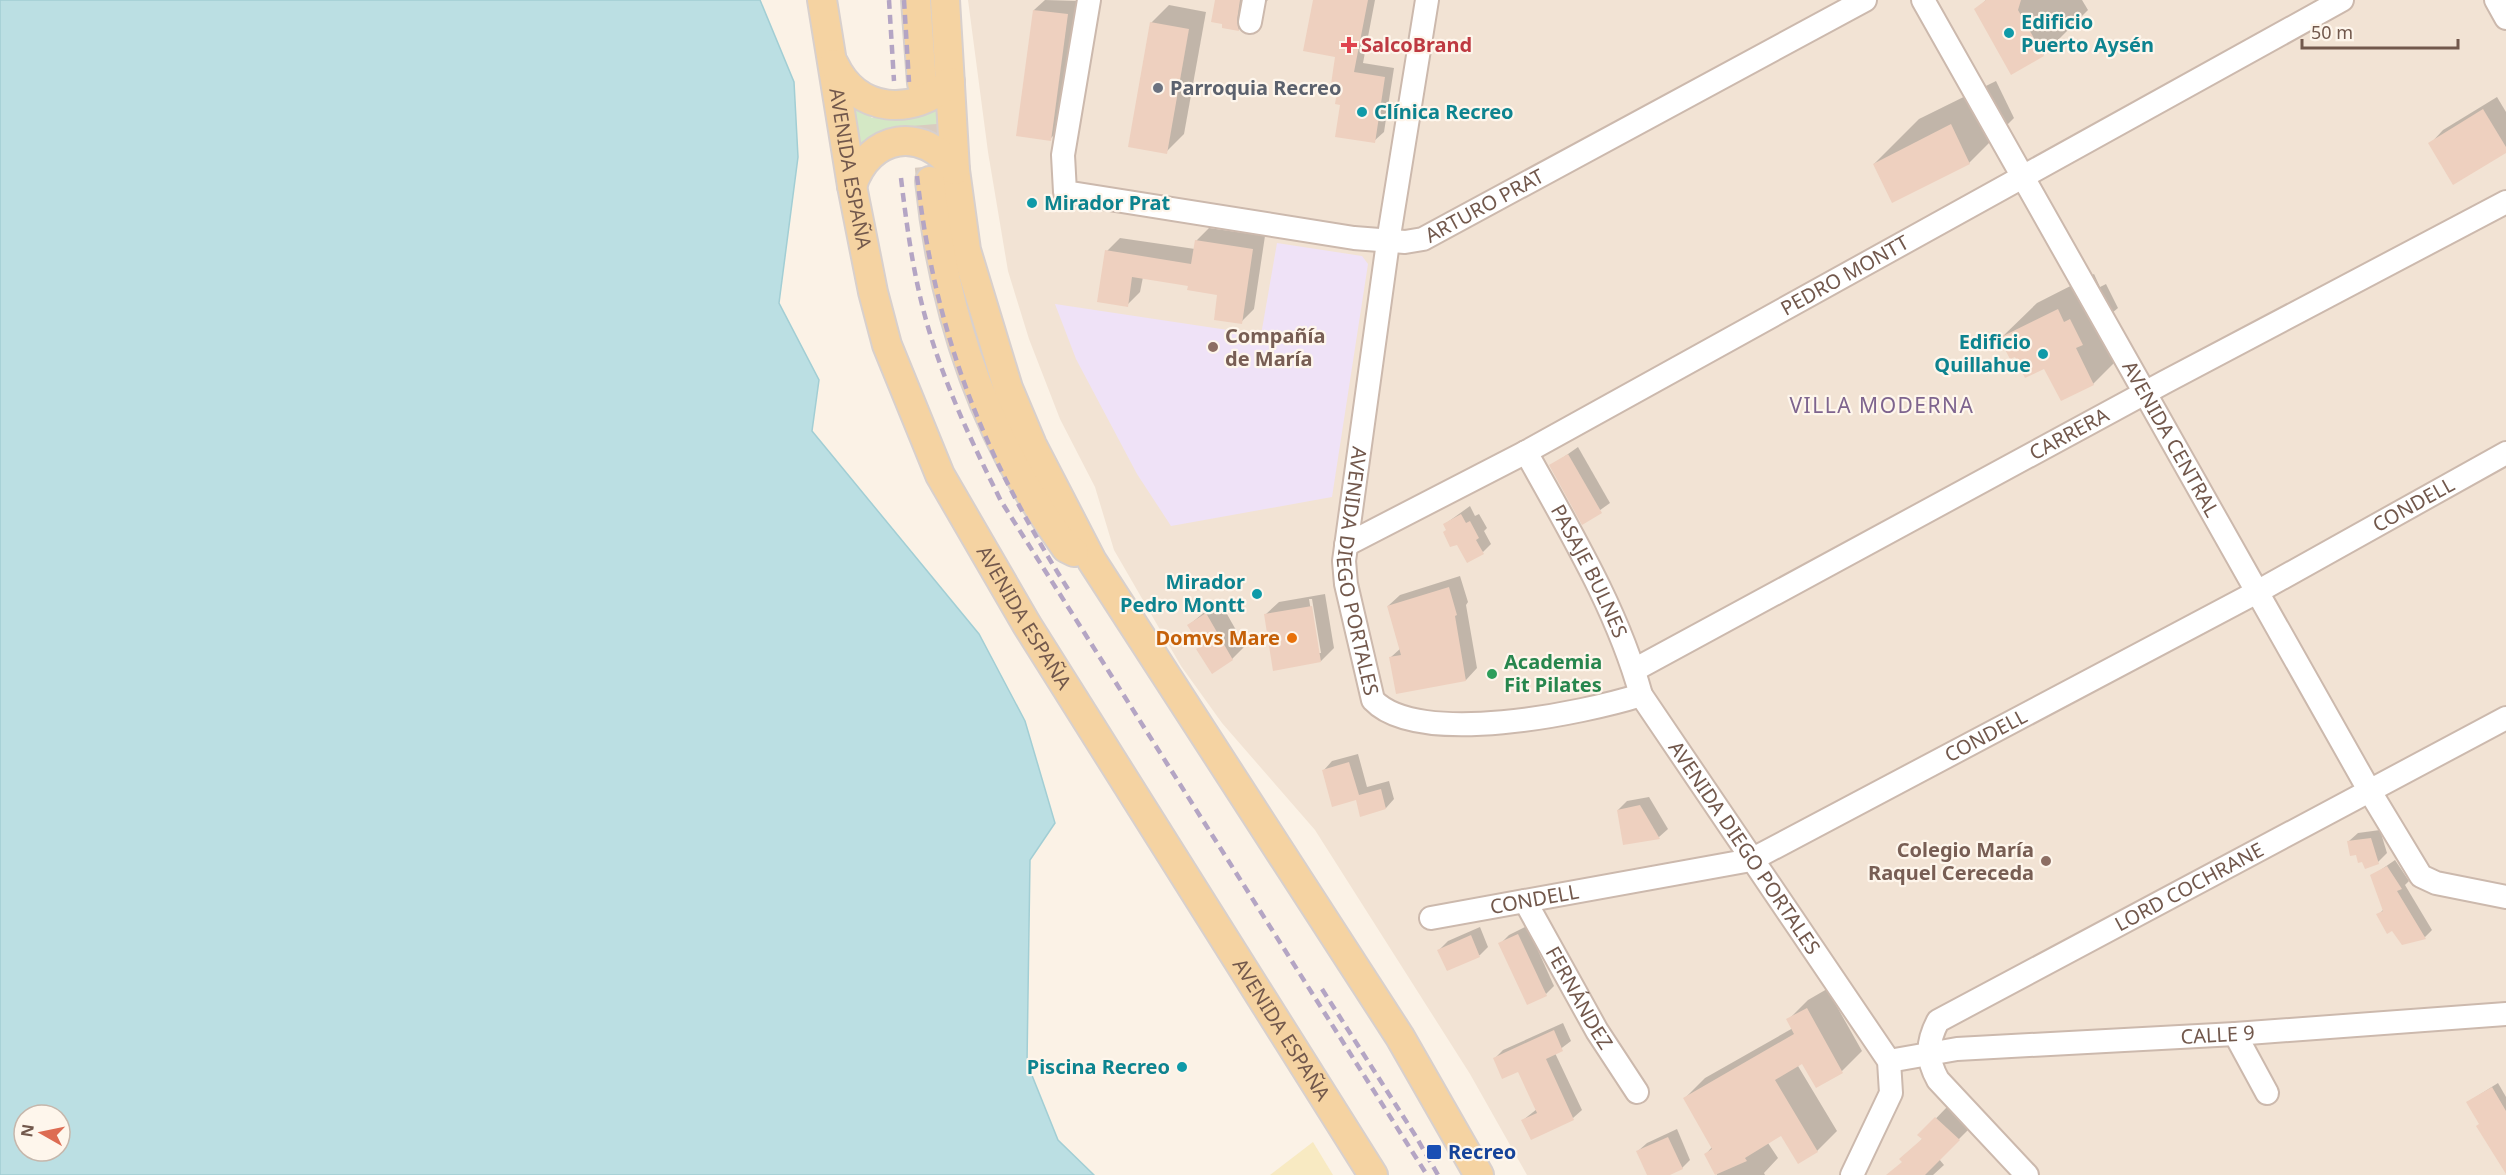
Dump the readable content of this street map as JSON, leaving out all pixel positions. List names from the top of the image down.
{
  "streets": {
    "main road": ["AVENIDA ESPAÑA"],
    "street": [
      "ARTURO PRAT",
      "PEDRO MONTT",
      "CARRERA",
      "AVENIDA CENTRAL",
      "CONDELL",
      "AVENIDA DIEGO PORTALES",
      "PASAJE BULNES",
      "LORD COCHRANE",
      "FERNÁNDEZ",
      "CALLE 9"
    ]
  },
  "crossings": [
    ["ARTURO PRAT", "AVENIDA DIEGO PORTALES"],
    ["PEDRO MONTT", "AVENIDA CENTRAL"],
    ["PEDRO MONTT", "AVENIDA DIEGO PORTALES"],
    ["PEDRO MONTT", "PASAJE BULNES"],
    ["CARRERA", "AVENIDA CENTRAL"],
    ["CARRERA", "PASAJE BULNES"],
    ["AVENIDA CENTRAL", "CONDELL"],
    ["AVENIDA CENTRAL", "LORD COCHRANE"],
    ["CONDELL", "AVENIDA DIEGO PORTALES"],
    ["CONDELL", "FERNÁNDEZ"],
    ["AVENIDA DIEGO PORTALES", "PASAJE BULNES"],
    ["LORD COCHRANE", "CALLE 9"]
  ],
  "districts": ["VILLA MODERNA"],
  "places": {
    "other": [
      "Edificio Puerto Aysén",
      "Parroquia Recreo",
      "Clínica Recreo",
      "Mirador Prat",
      "Compañía de María",
      "Edificio Quillahue",
      "Mirador Pedro Montt",
      "Domvs Mare",
      "Academia Fit Pilates",
      "Colegio María Raquel Cereceda",
      "Piscina Recreo"
    ],
    "health": ["SalcoBrand"],
    "transit": ["Recreo"]
  },
  "scale_bar": "50 m",
  "north": "left"
}
